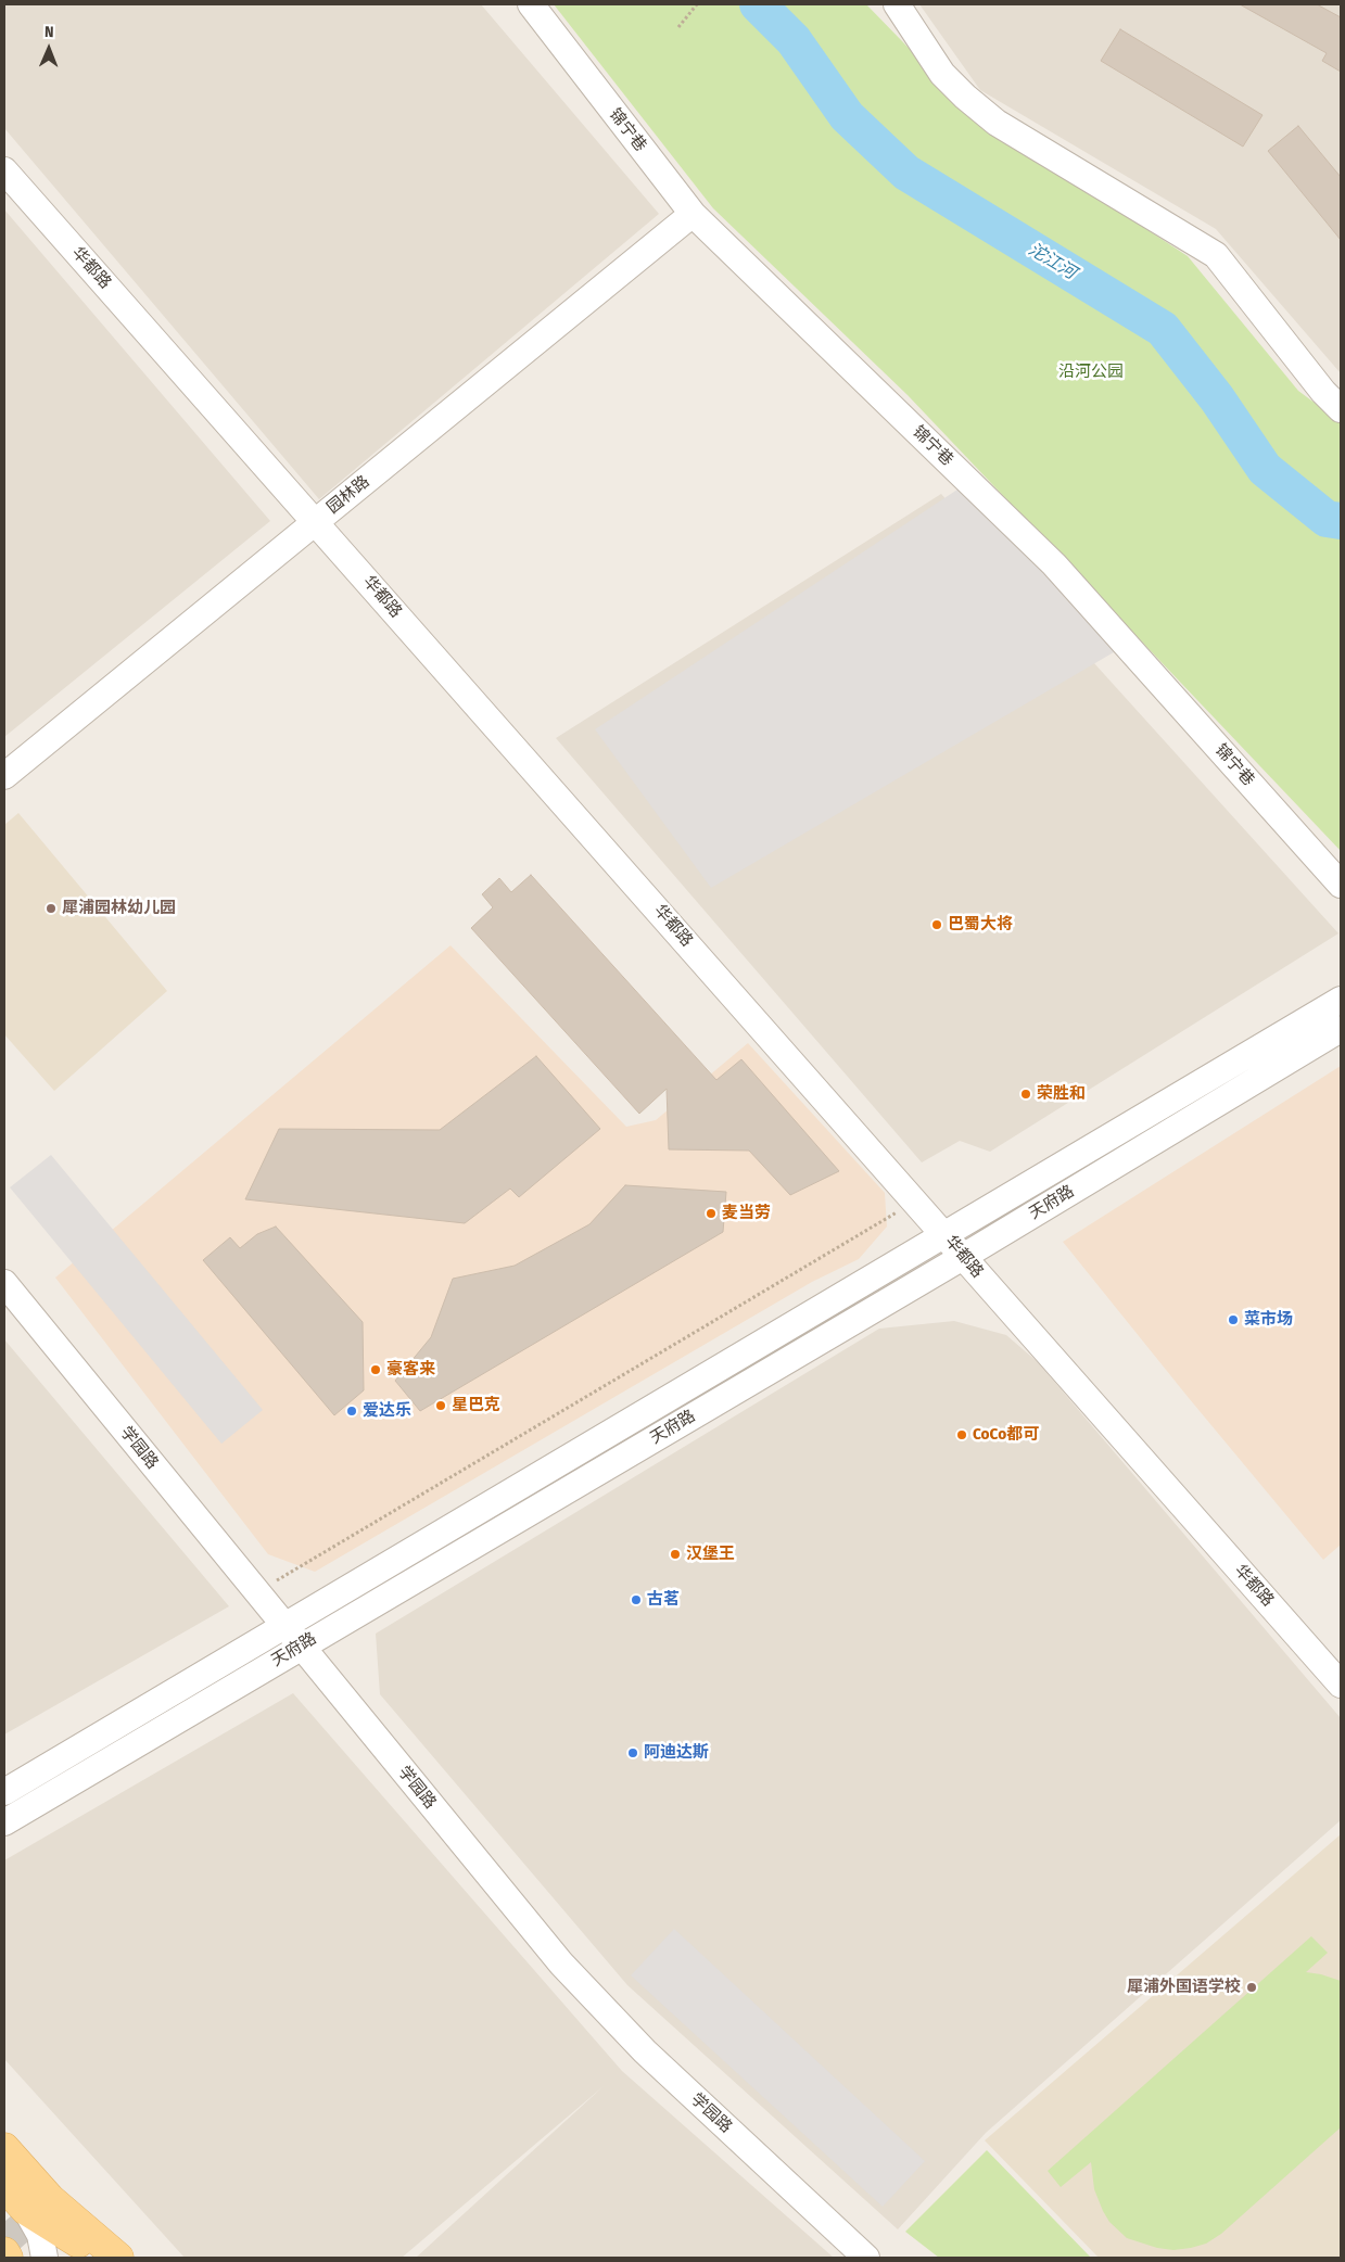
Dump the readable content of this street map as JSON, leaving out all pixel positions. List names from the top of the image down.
{
  "streets": {
    "street": [
      "锦宁巷",
      "华都路",
      "园林路",
      "天府路",
      "学园路"
    ]
  },
  "crossings": [
    ["锦宁巷", "园林路"],
    ["华都路", "园林路"],
    ["华都路", "天府路"],
    ["天府路", "学园路"]
  ],
  "water": ["沱江河"],
  "parks": ["沿河公园"],
  "places": [
    "犀浦园林幼儿园",
    "巴蜀大将",
    "荣胜和",
    "麦当劳",
    "菜市场",
    "豪客来",
    "星巴克",
    "爱达乐",
    "CoCo都可",
    "汉堡王",
    "古茗",
    "阿迪达斯",
    "犀浦外国语学校"
  ],
  "north": "top"
}
